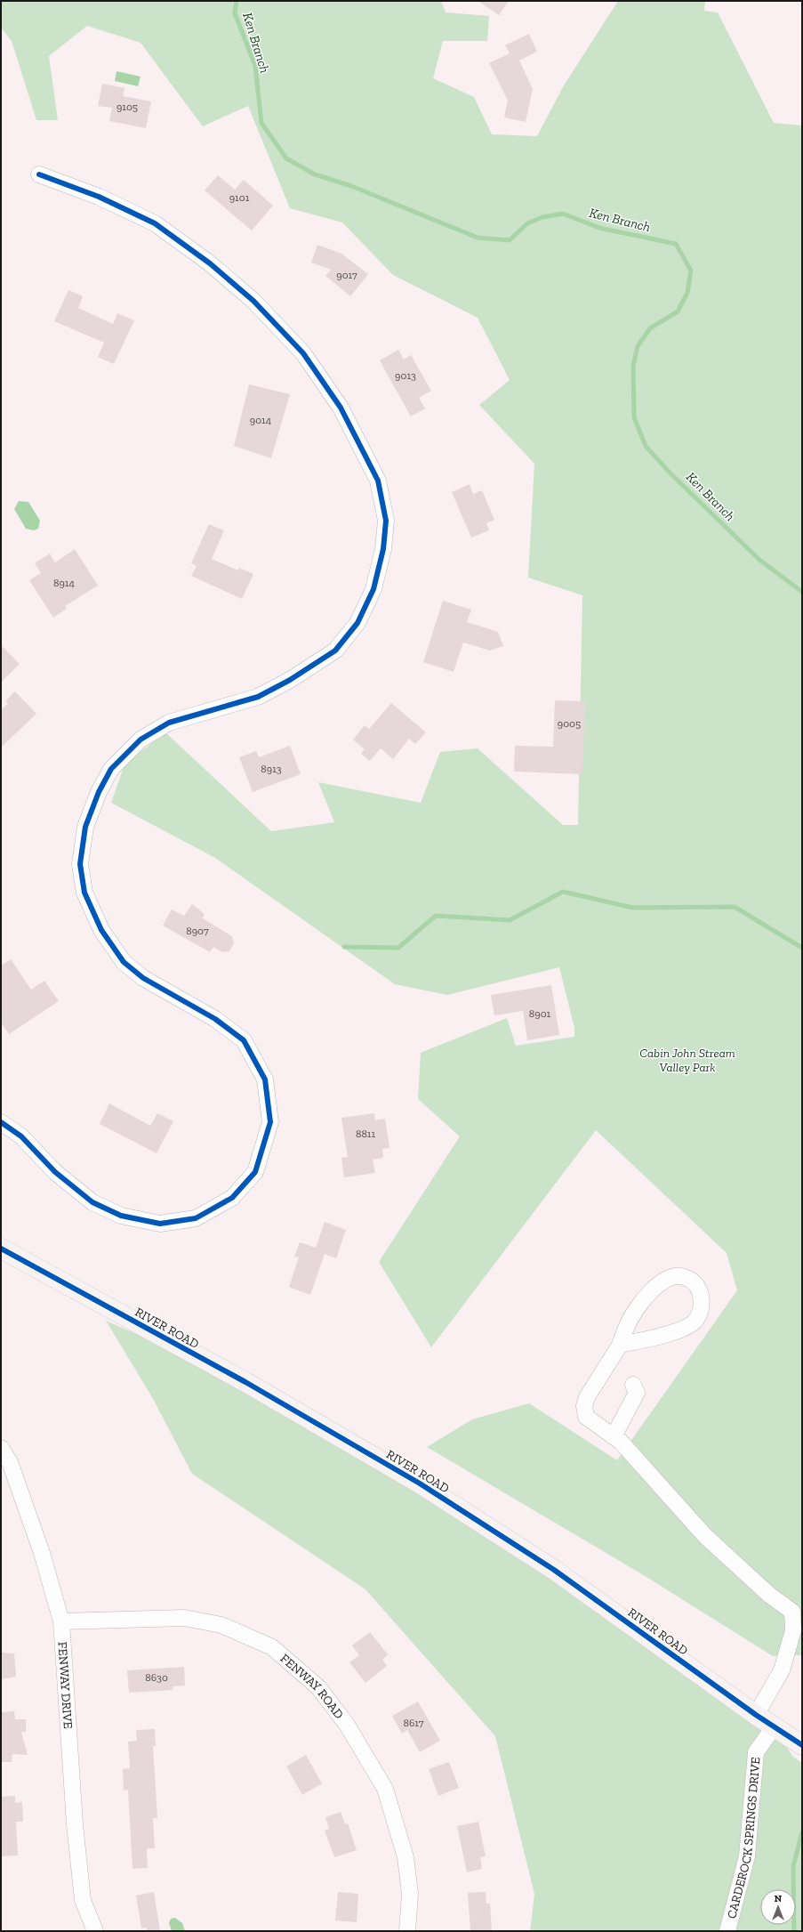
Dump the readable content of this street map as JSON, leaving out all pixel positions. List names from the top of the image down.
{
  "streets": {
    "main road": ["RIVER ROAD"],
    "street": ["FENWAY DRIVE", "FENWAY ROAD", "CARDEROCK SPRINGS DRIVE"]
  },
  "crossings": [
    ["RIVER ROAD", "CARDEROCK SPRINGS DRIVE"],
    ["FENWAY DRIVE", "FENWAY ROAD"]
  ],
  "water": ["Ken Branch"],
  "parks": ["Cabin John Stream Valley Park"],
  "house_numbers": [
    "9105",
    "9101",
    "9017",
    "9013",
    "9014",
    "8914",
    "9005",
    "8913",
    "8907",
    "8901",
    "8811",
    "8630",
    "8617"
  ],
  "north": "top"
}
